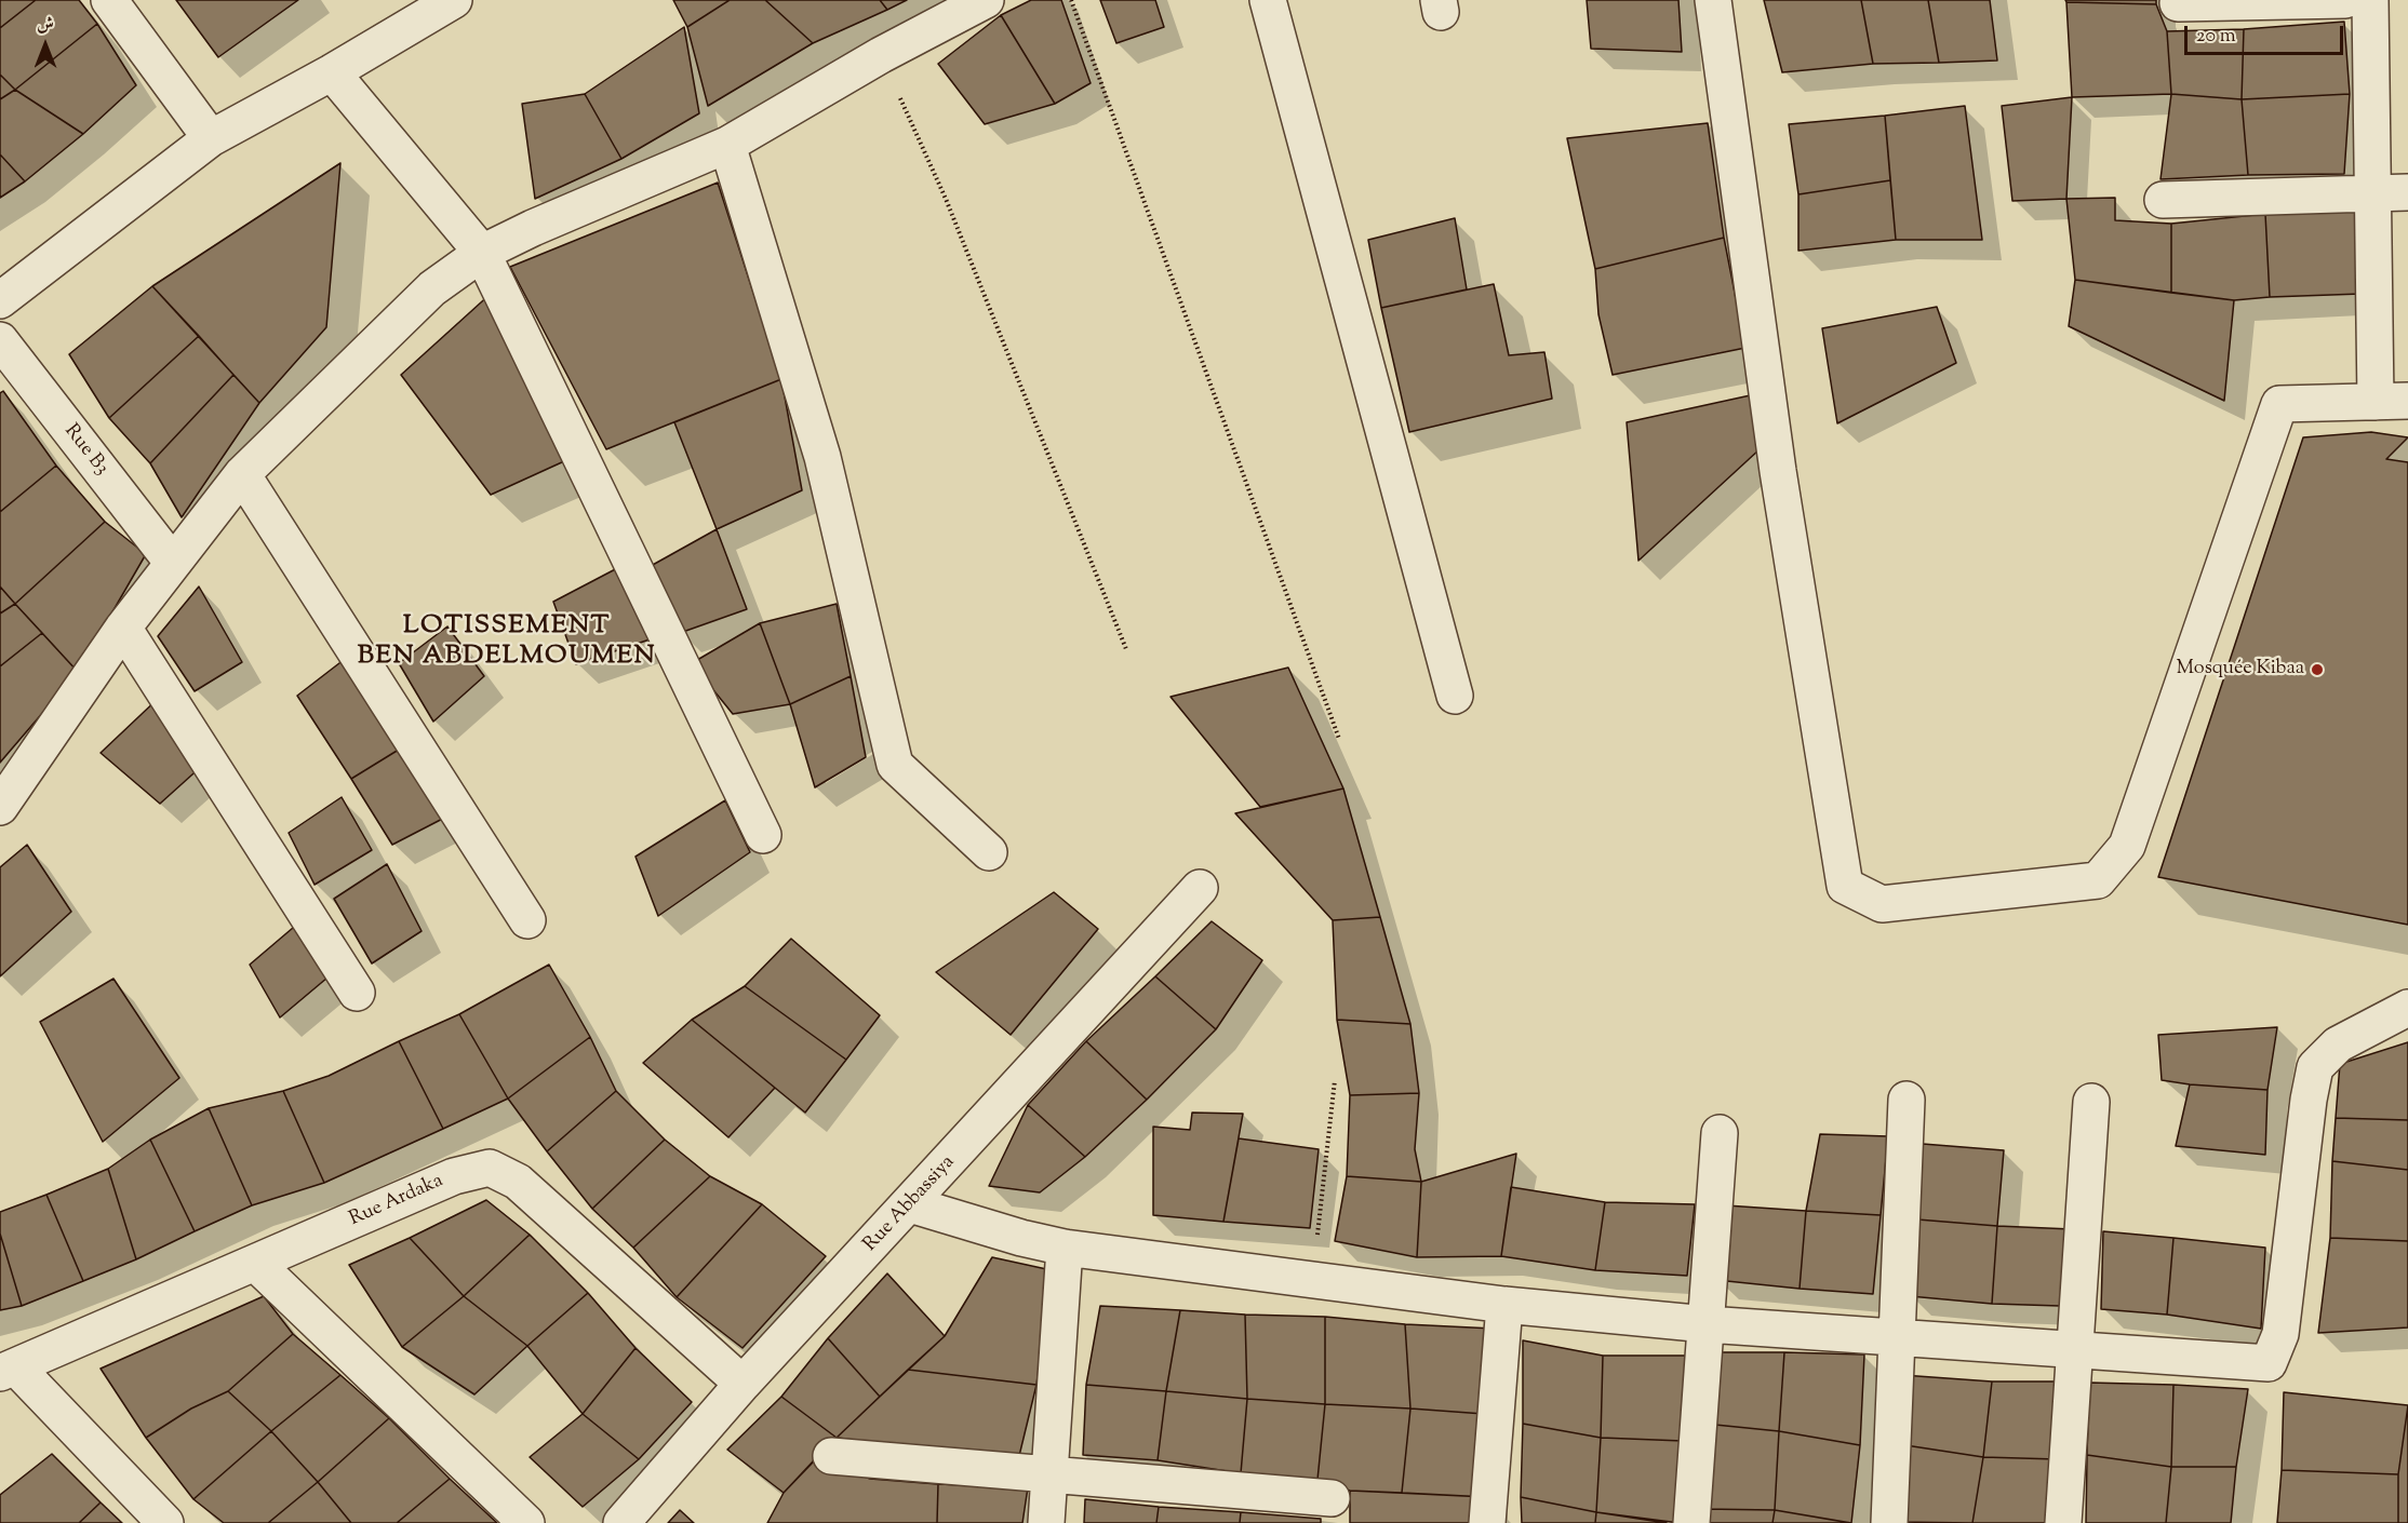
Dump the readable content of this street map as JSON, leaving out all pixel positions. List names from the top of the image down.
{
  "streets": {
    "street": ["Rue B3", "Rue Ardaka", "Rue Abbassiya"]
  },
  "crossings": [
    ["Rue Ardaka", "Rue Abbassiya"]
  ],
  "districts": ["LOTISSEMENT BEN ABDELMOUMEN"],
  "places": ["Mosquée Kibaa"],
  "scale_bar": "20 m",
  "north": "top"
}
